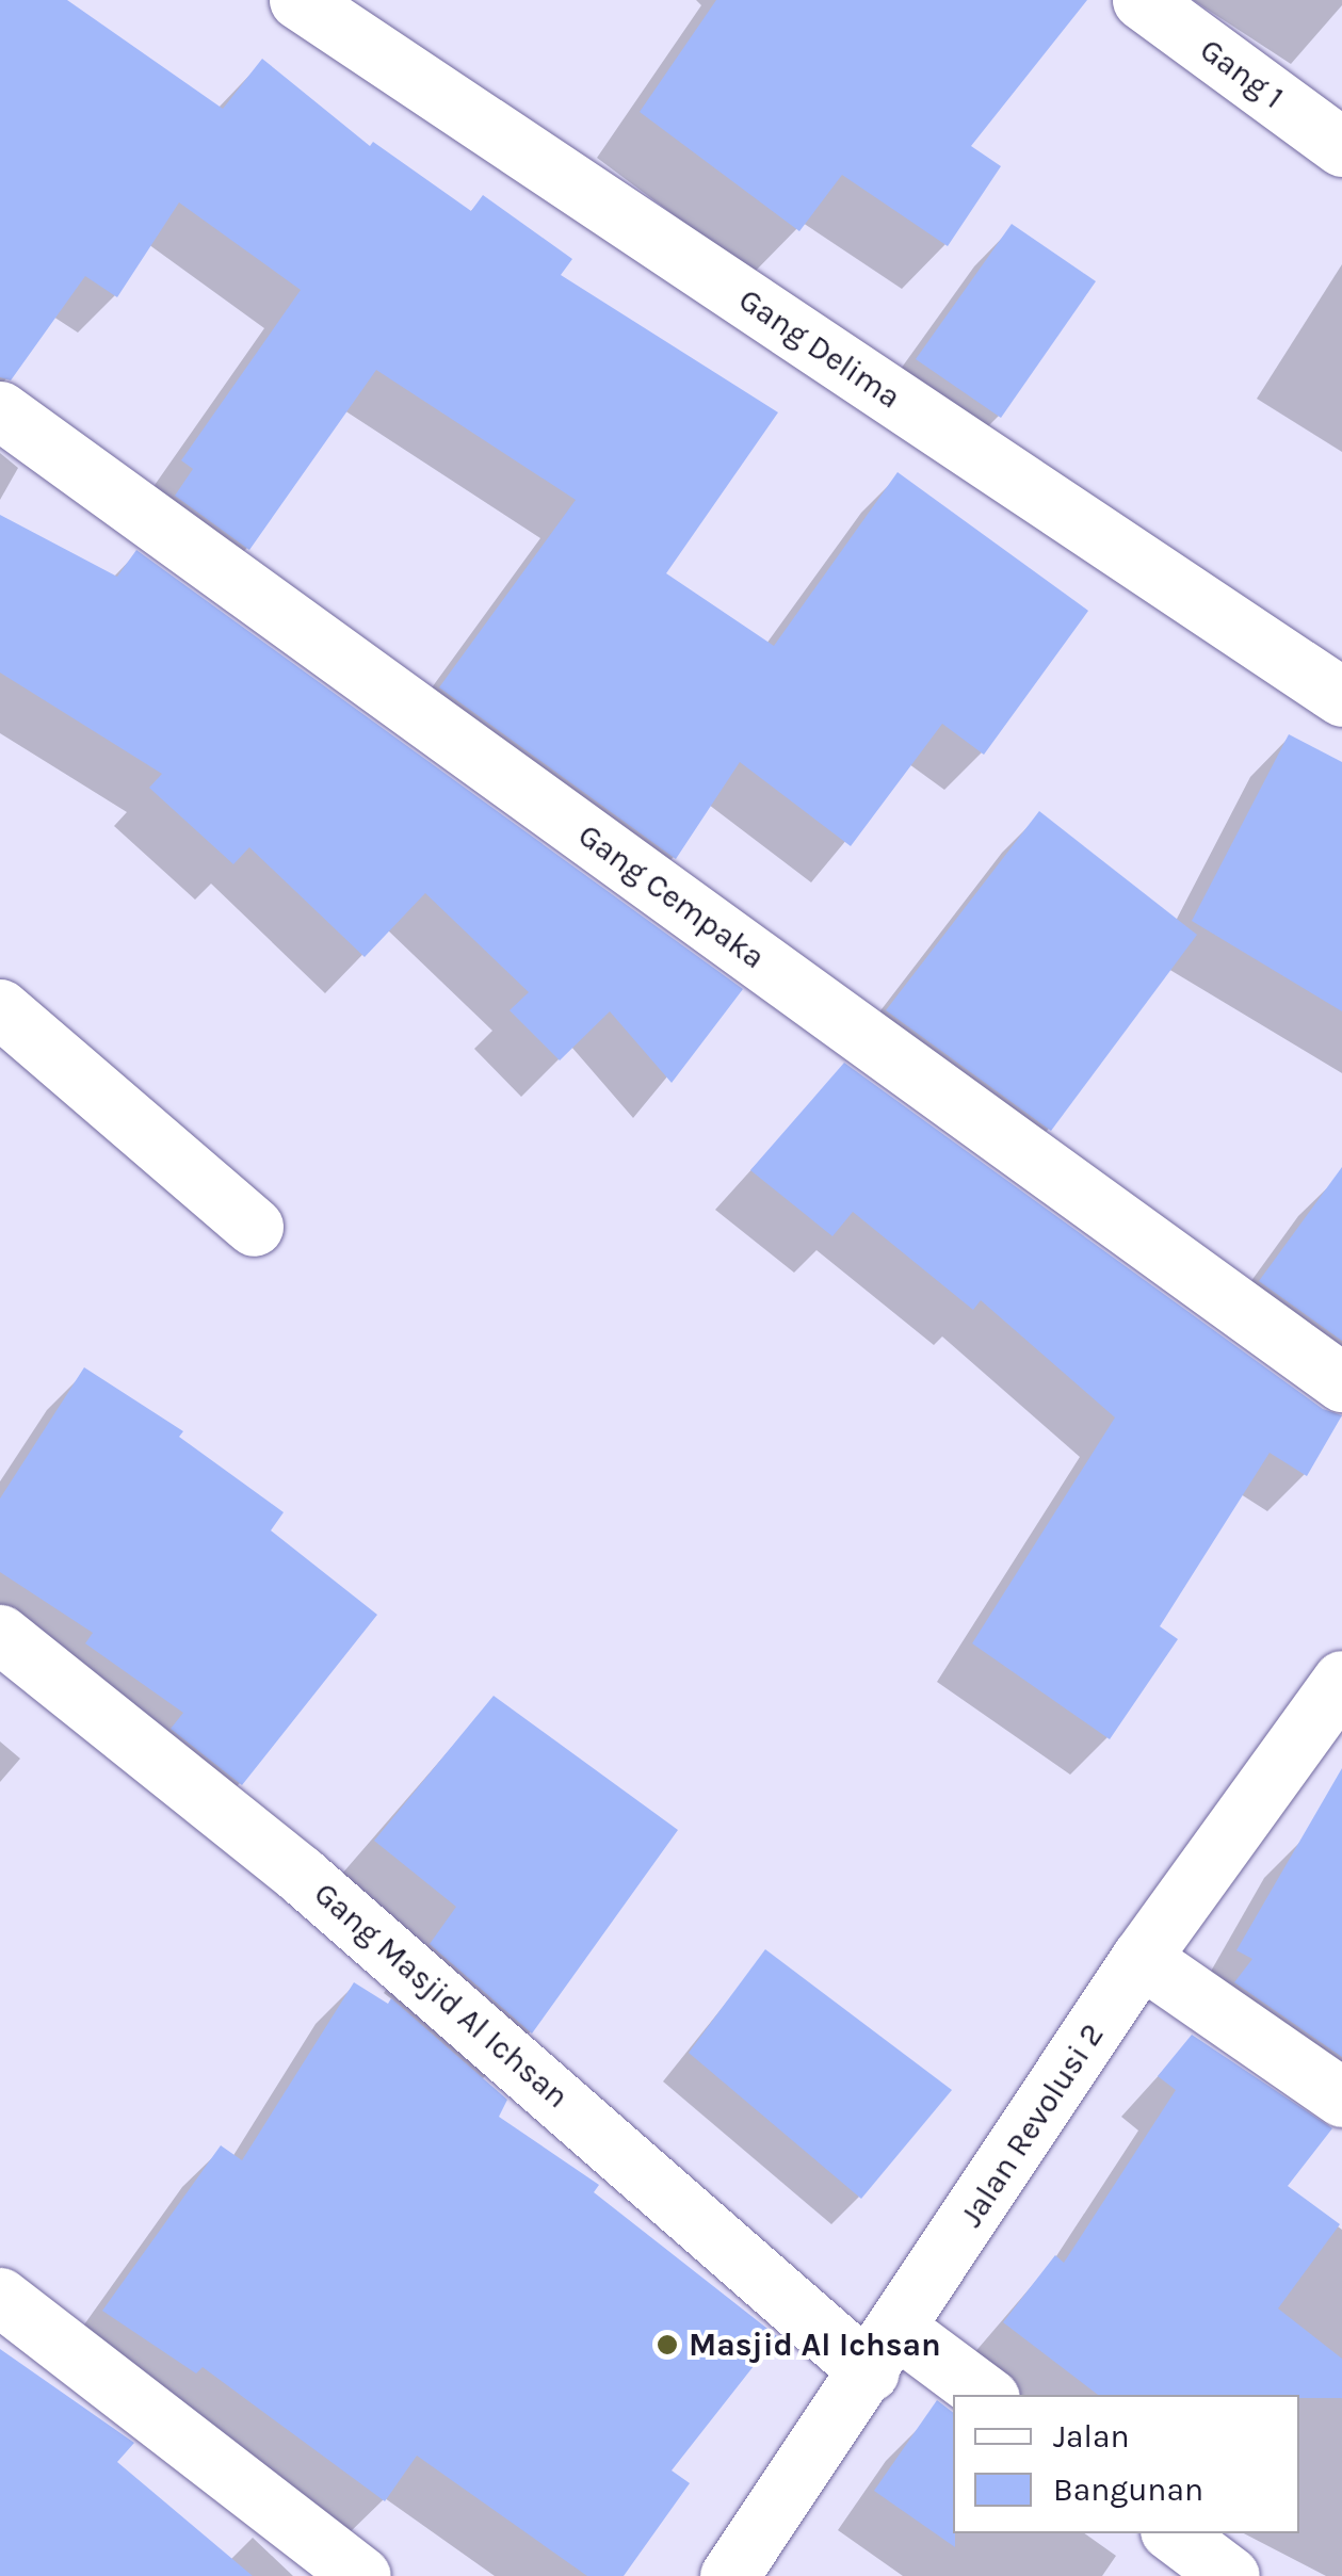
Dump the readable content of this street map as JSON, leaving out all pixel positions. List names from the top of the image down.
{
  "streets": {
    "street": [
      "Gang 1",
      "Gang Delima",
      "Gang Cempaka",
      "Gang Masjid Al Ichsan",
      "Jalan Revolusi 2"
    ]
  },
  "crossings": [
    ["Gang Masjid Al Ichsan", "Jalan Revolusi 2"]
  ],
  "places": ["Masjid Al Ichsan"],
  "legend": ["Jalan", "Bangunan"]
}
